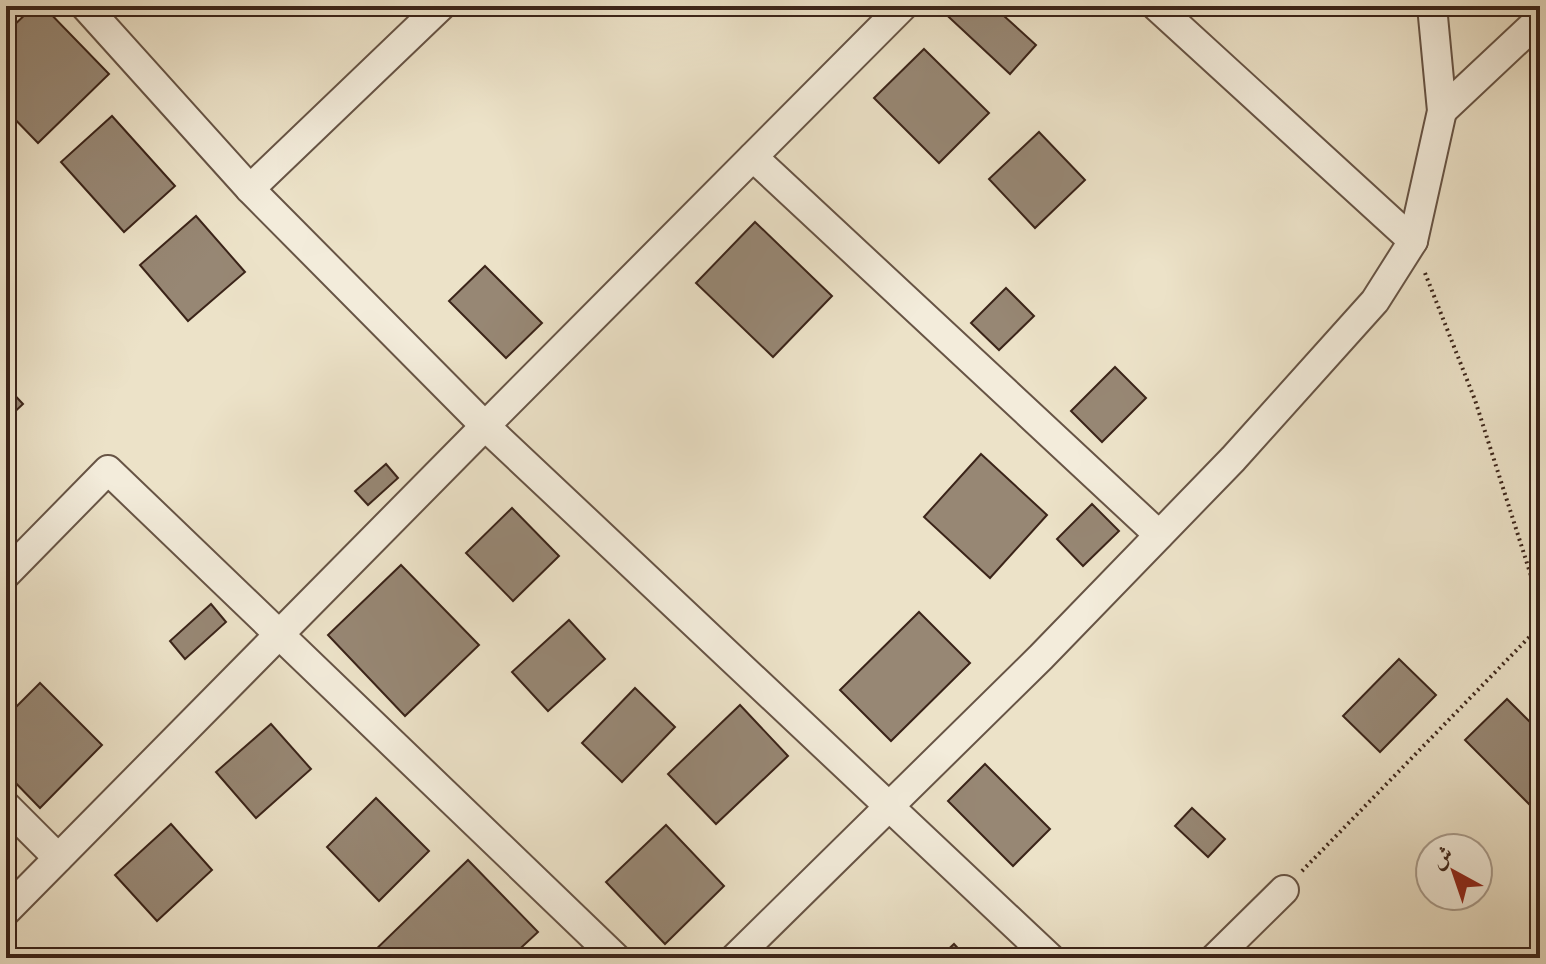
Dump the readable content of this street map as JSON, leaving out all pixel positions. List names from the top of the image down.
{
  "north": "top left"
}
